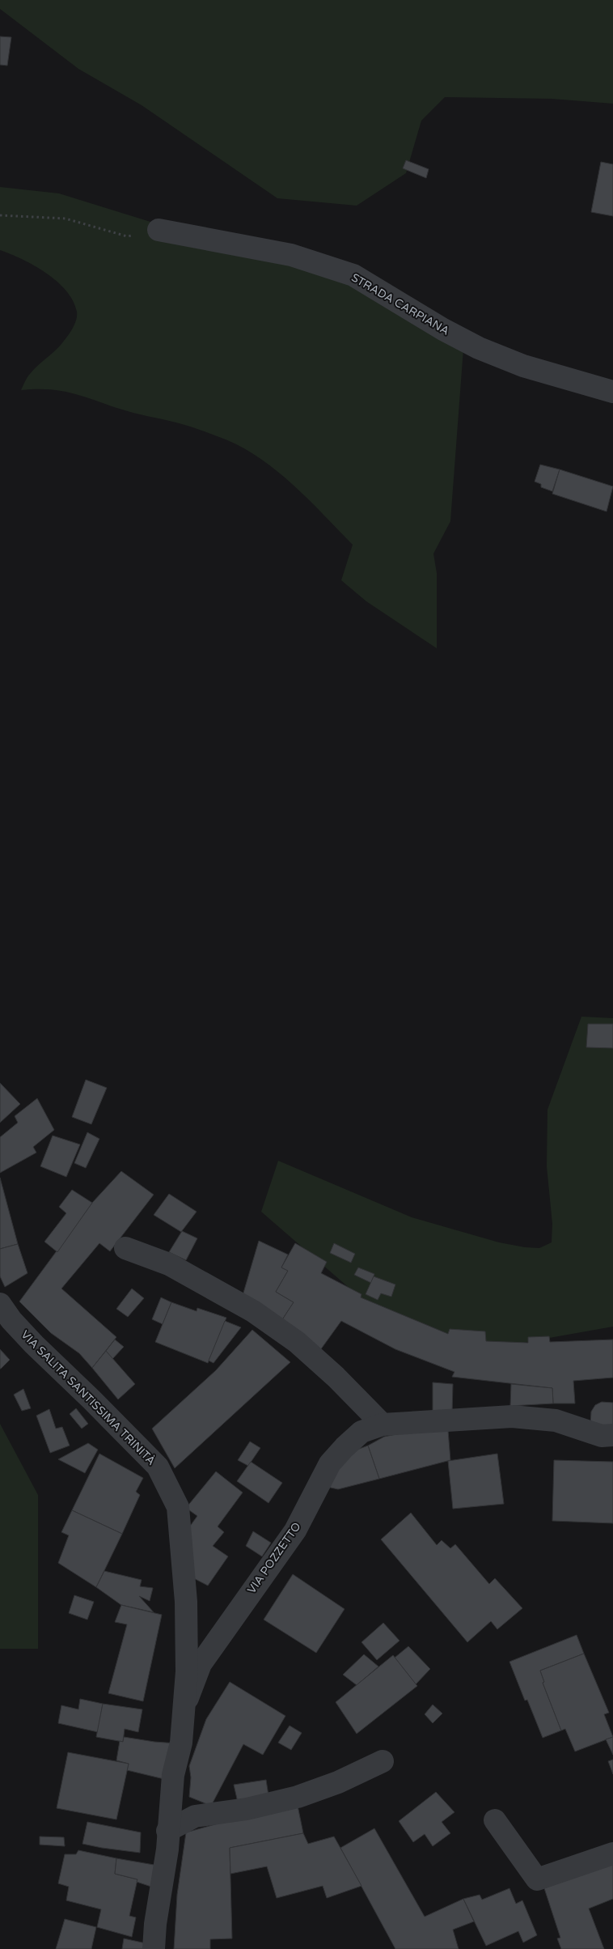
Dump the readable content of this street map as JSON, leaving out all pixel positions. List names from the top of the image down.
{
  "streets": {
    "street": ["STRADA CARPIANA", "VIA SALITA SANTISSIMA TRINITÀ", "VIA POZZETTO"]
  },
  "crossings": [
    ["VIA SALITA SANTISSIMA TRINITÀ", "VIA POZZETTO"]
  ]
}
